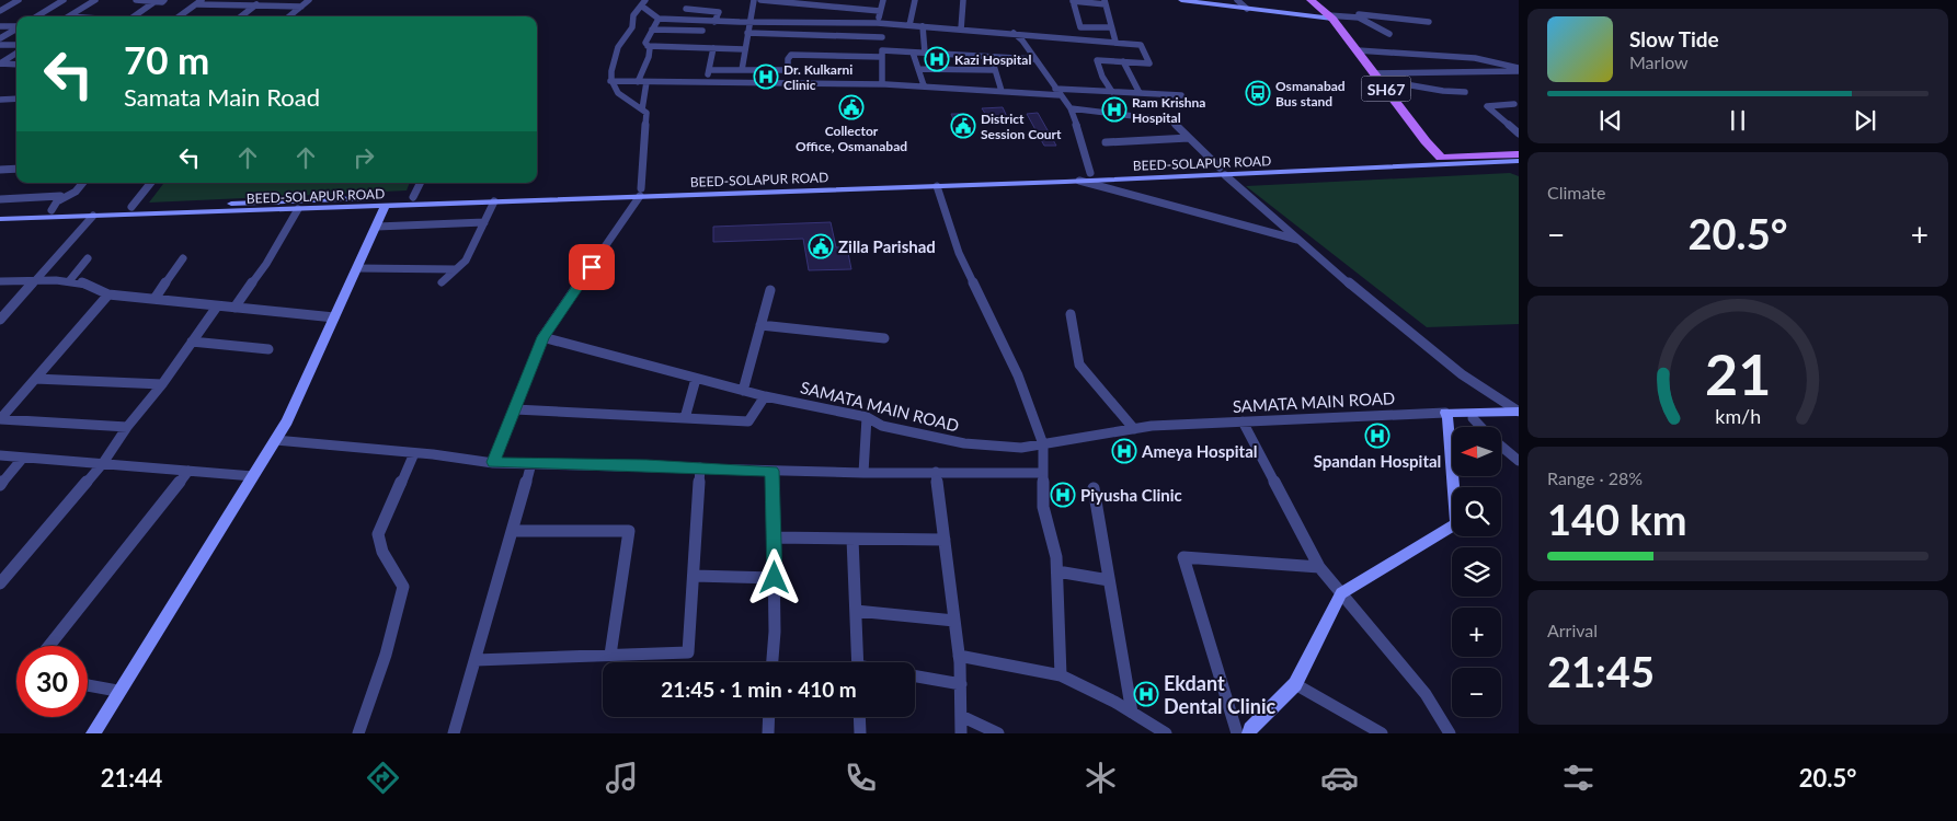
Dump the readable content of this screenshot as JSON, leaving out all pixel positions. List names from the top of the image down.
{
  "streets": {
    "main road": ["SH67", "BEED-SOLAPUR ROAD"],
    "street": ["SAMATA MAIN ROAD"]
  },
  "crossings": [
    ["SH67", "BEED-SOLAPUR ROAD"]
  ],
  "places": {
    "hospital": [
      "Kazi Hospital",
      "Dr. Kulkarni Clinic",
      "Ram Krishna Hospital",
      "Spandan Hospital",
      "Ameya Hospital",
      "Piyusha Clinic",
      "Ekdant Dental Clinic"
    ],
    "bus stop": ["Osmanabad Bus stand"],
    "public building": ["Collector Office, Osmanabad", "District Session Court", "Zilla Parishad"]
  },
  "north": "left",
  "page": {
    "turn": ["70 m", "Samata Main Road"],
    "song": ["Slow Tide", "Marlow"],
    "tile": [
      "Climate",
      ["Range · 28%", "140 km"],
      ["Arrival", "21:45"]
    ],
    "heat": ["−", "20.5°", "+"],
    "map_buttons": ["+", "−"],
    "limit": "30",
    "trip": "21:45 · 1 min · 410 m",
    "tabs": ["21:44", "20.5°"],
    "gauge": ["21", "km/h"]
  }
}
